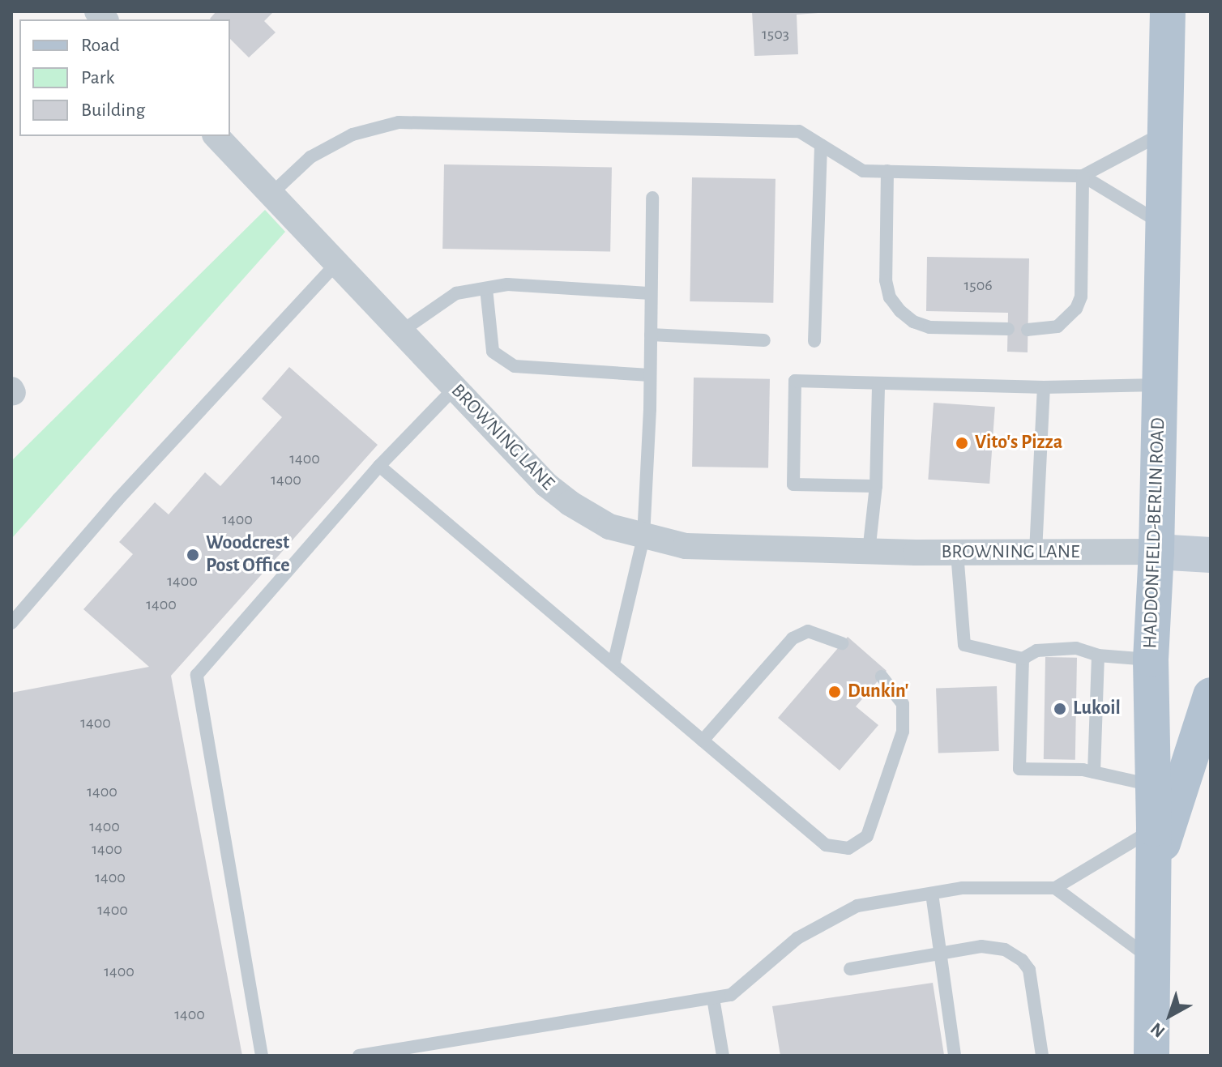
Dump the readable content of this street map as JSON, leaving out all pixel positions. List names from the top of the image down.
{
  "streets": {
    "main road": ["HADDONFIELD-BERLIN ROAD"],
    "street": ["BROWNING LANE"]
  },
  "crossings": [
    ["BROWNING LANE", "HADDONFIELD-BERLIN ROAD"]
  ],
  "places": [
    "Vito's Pizza",
    "Woodcrest Post Office",
    "Dunkin'",
    "Lukoil"
  ],
  "house_numbers": [
    "1503",
    "1506",
    "1400",
    "1400",
    "1400",
    "1400",
    "1400",
    "1400",
    "1400",
    "1400",
    "1400",
    "1400",
    "1400",
    "1400",
    "1400"
  ],
  "legend": ["Road", "Park", "Building"],
  "north": "bottom left"
}
